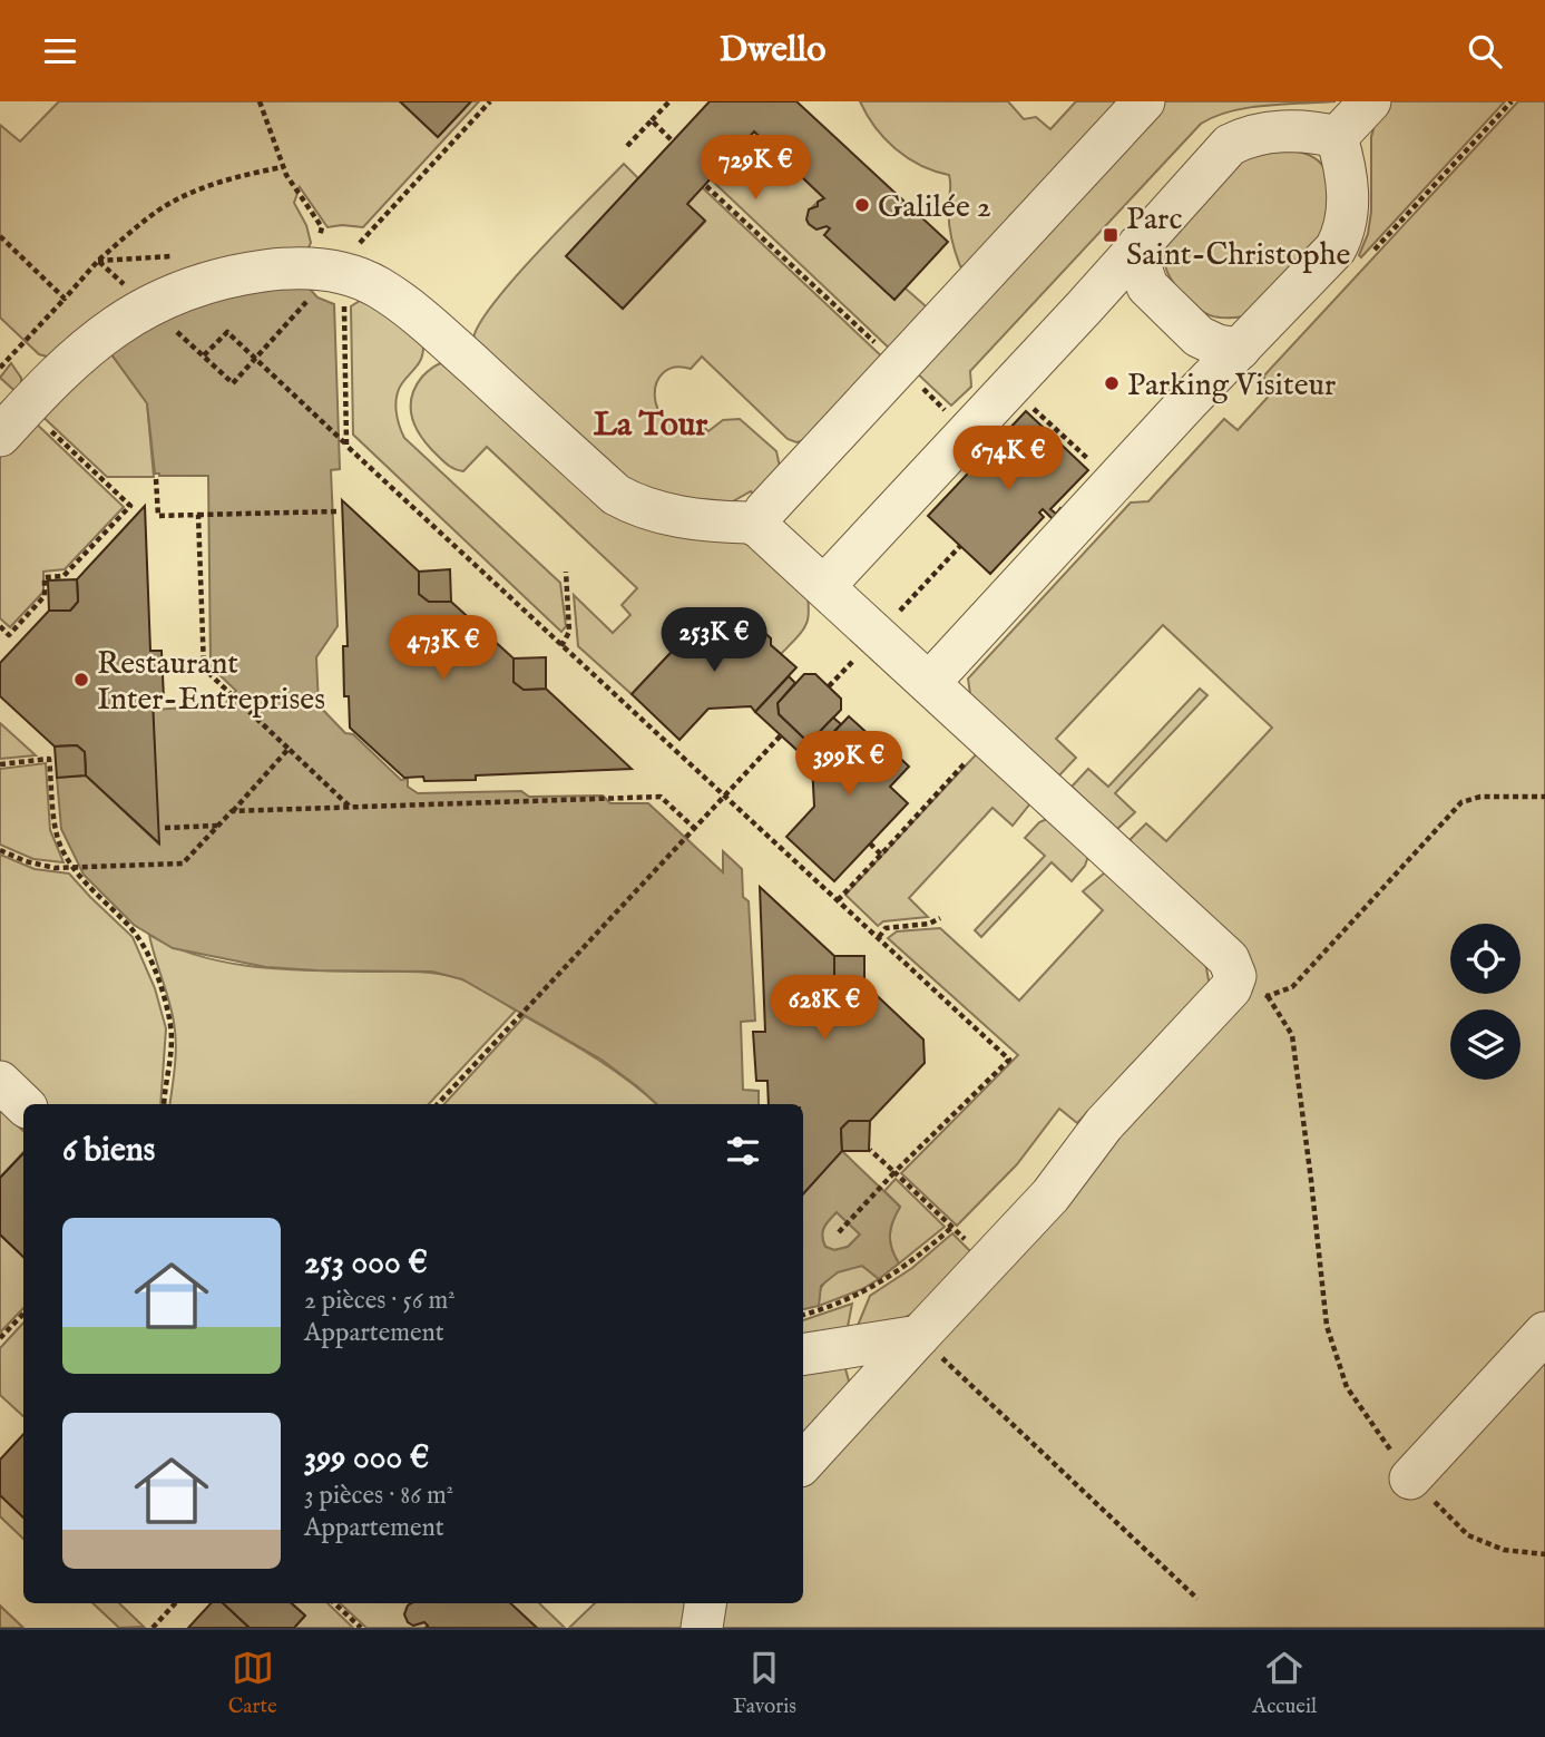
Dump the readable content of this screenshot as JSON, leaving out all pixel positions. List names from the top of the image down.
{
  "districts": ["La Tour"],
  "places": {
    "other": ["Galilée 2", "Parking Visiteur", "Restaurant Inter-Entreprises"],
    "transit": ["Parc Saint-Christophe"]
  },
  "page": {
    "header": "Dwello",
    "price": [
      "729K €",
      "674K €",
      "253K €",
      "473K €",
      "399K €",
      "628K €"
    ],
    "heading": "6 biens",
    "list": [
      {
        "name": "253 000 €",
        "note": "2 pièces · 56 m² · Appartement"
      },
      {
        "name": "399 000 €",
        "note": "3 pièces · 86 m² · Appartement"
      }
    ],
    "tabs": ["Carte", "Favoris", "Accueil"]
  }
}
